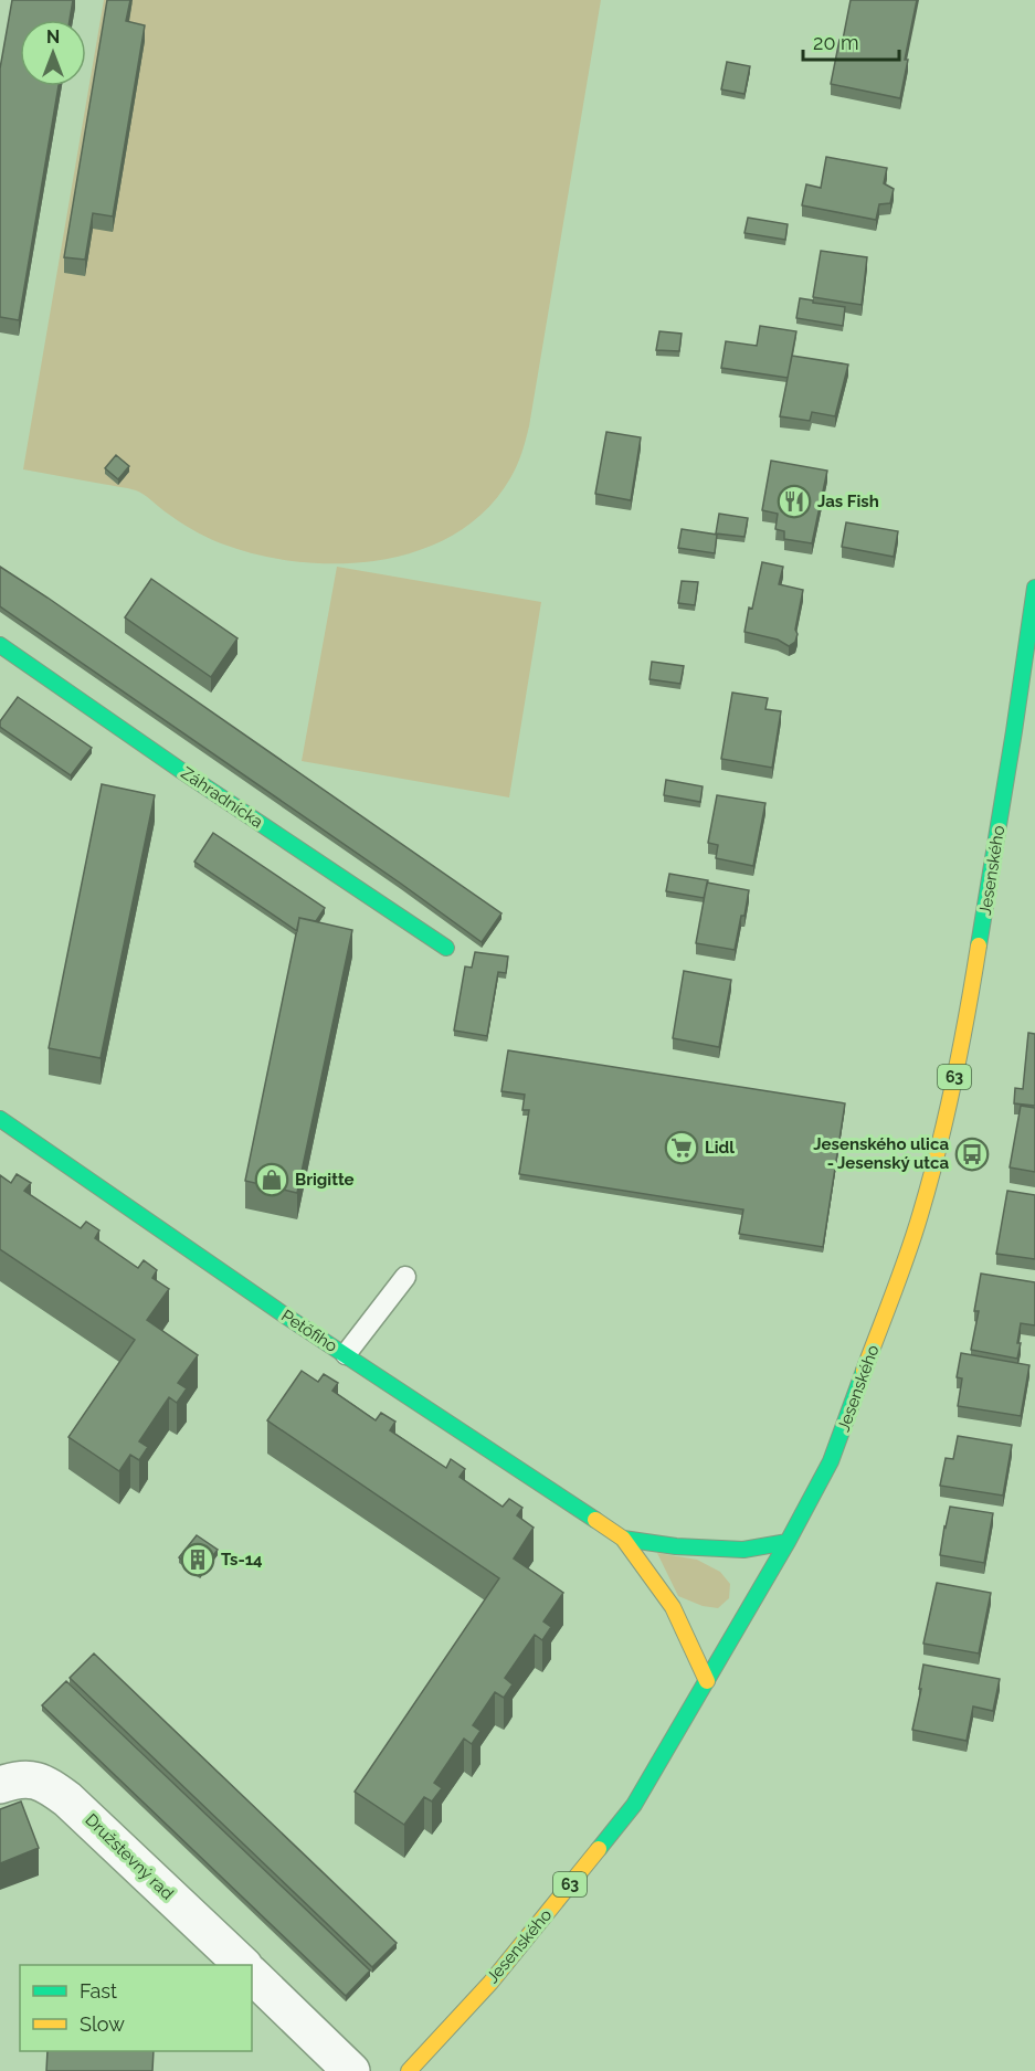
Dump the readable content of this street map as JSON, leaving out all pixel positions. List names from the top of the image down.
{
  "streets": {
    "main road": [
      "Záhradnícka",
      "Jesenského",
      "63",
      "Petőfiho"
    ],
    "street": ["Družstevný rad"]
  },
  "crossings": [
    ["Jesenského", "Petőfiho"]
  ],
  "places": {
    "restaurant": ["Jas Fish"],
    "supermarket": ["Lidl"],
    "bus stop": ["Jesenského ulica - Jesenský utca"],
    "shop": ["Brigitte"],
    "building": ["Ts-14"]
  },
  "legend": ["Fast", "Slow"],
  "scale_bar": "20 m",
  "north": "top"
}
